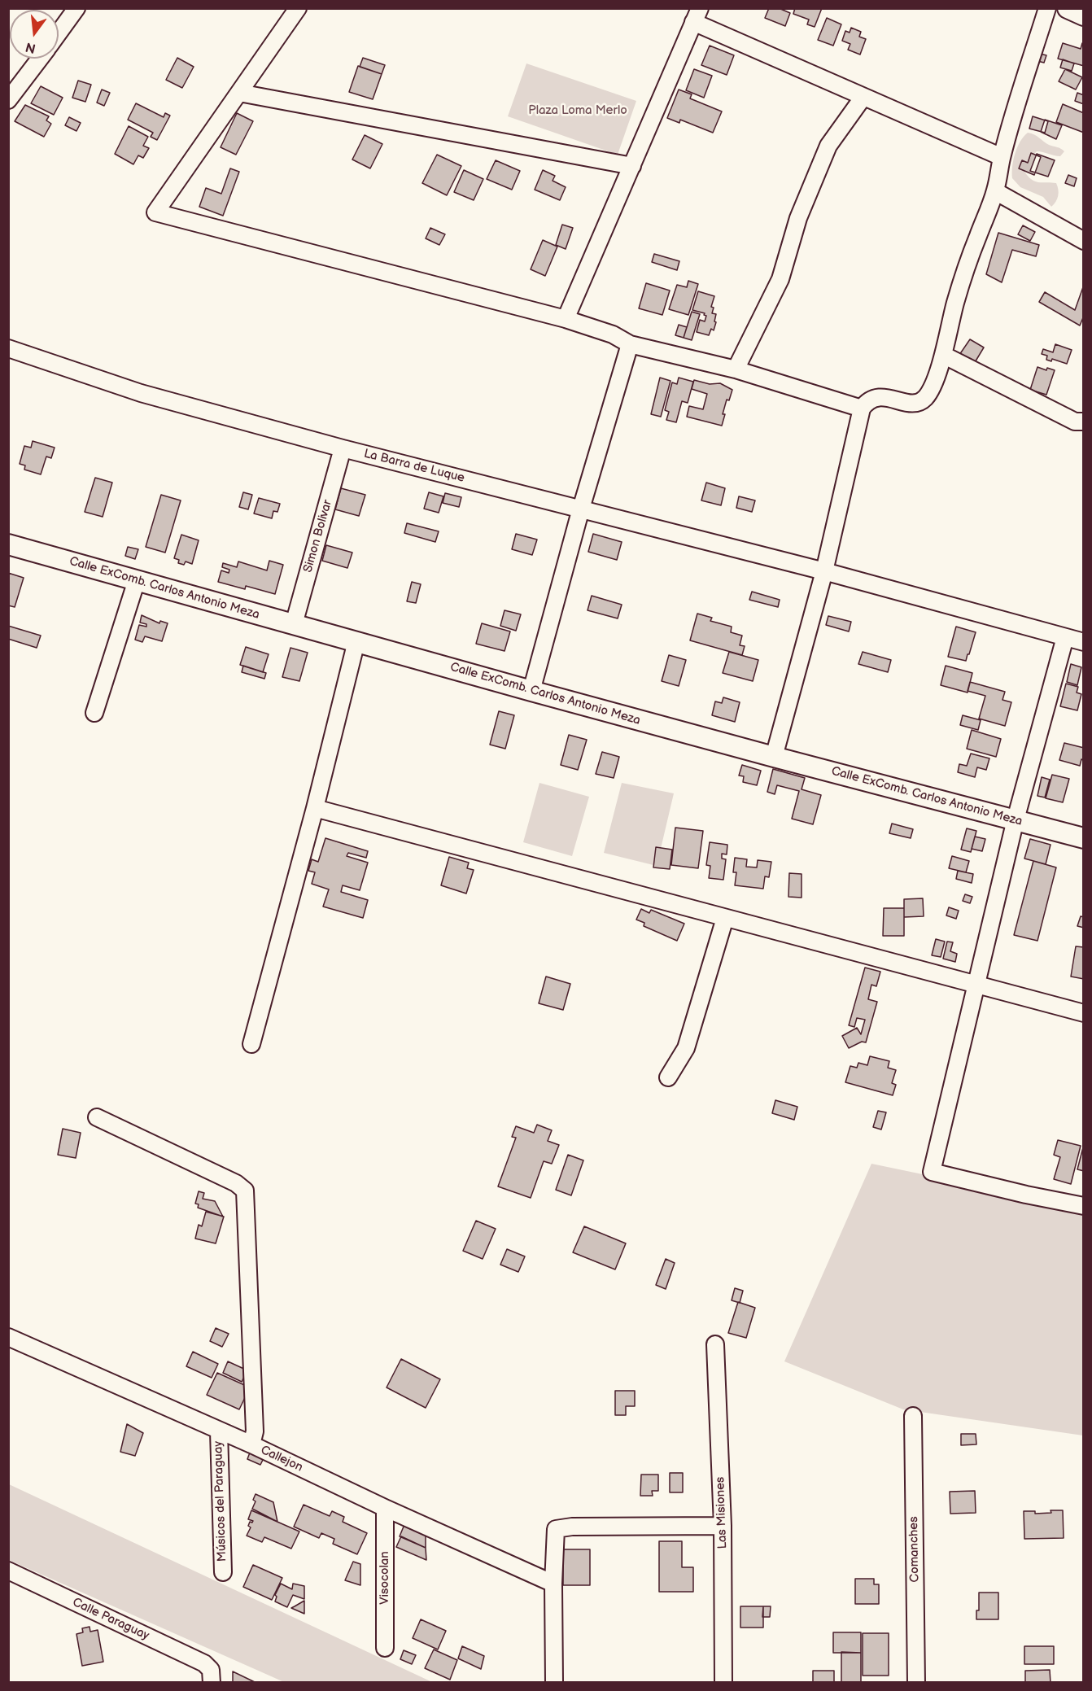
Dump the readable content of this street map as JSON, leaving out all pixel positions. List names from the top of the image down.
{
  "streets": {
    "street": [
      "La Barra de Luque",
      "Simon Bolivar",
      "Calle ExComb. Carlos Antonio Meza",
      "Callejon",
      "Músicos del Paraguay",
      "Las Misiones",
      "Comanches",
      "Visocolan",
      "Calle Paraguay"
    ]
  },
  "crossings": [
    ["La Barra de Luque", "Simon Bolivar"],
    ["Simon Bolivar", "Calle ExComb. Carlos Antonio Meza"],
    ["Callejon", "Músicos del Paraguay"],
    ["Callejon", "Visocolan"]
  ],
  "parks": ["Plaza Loma Merlo"],
  "north": "bottom"
}
